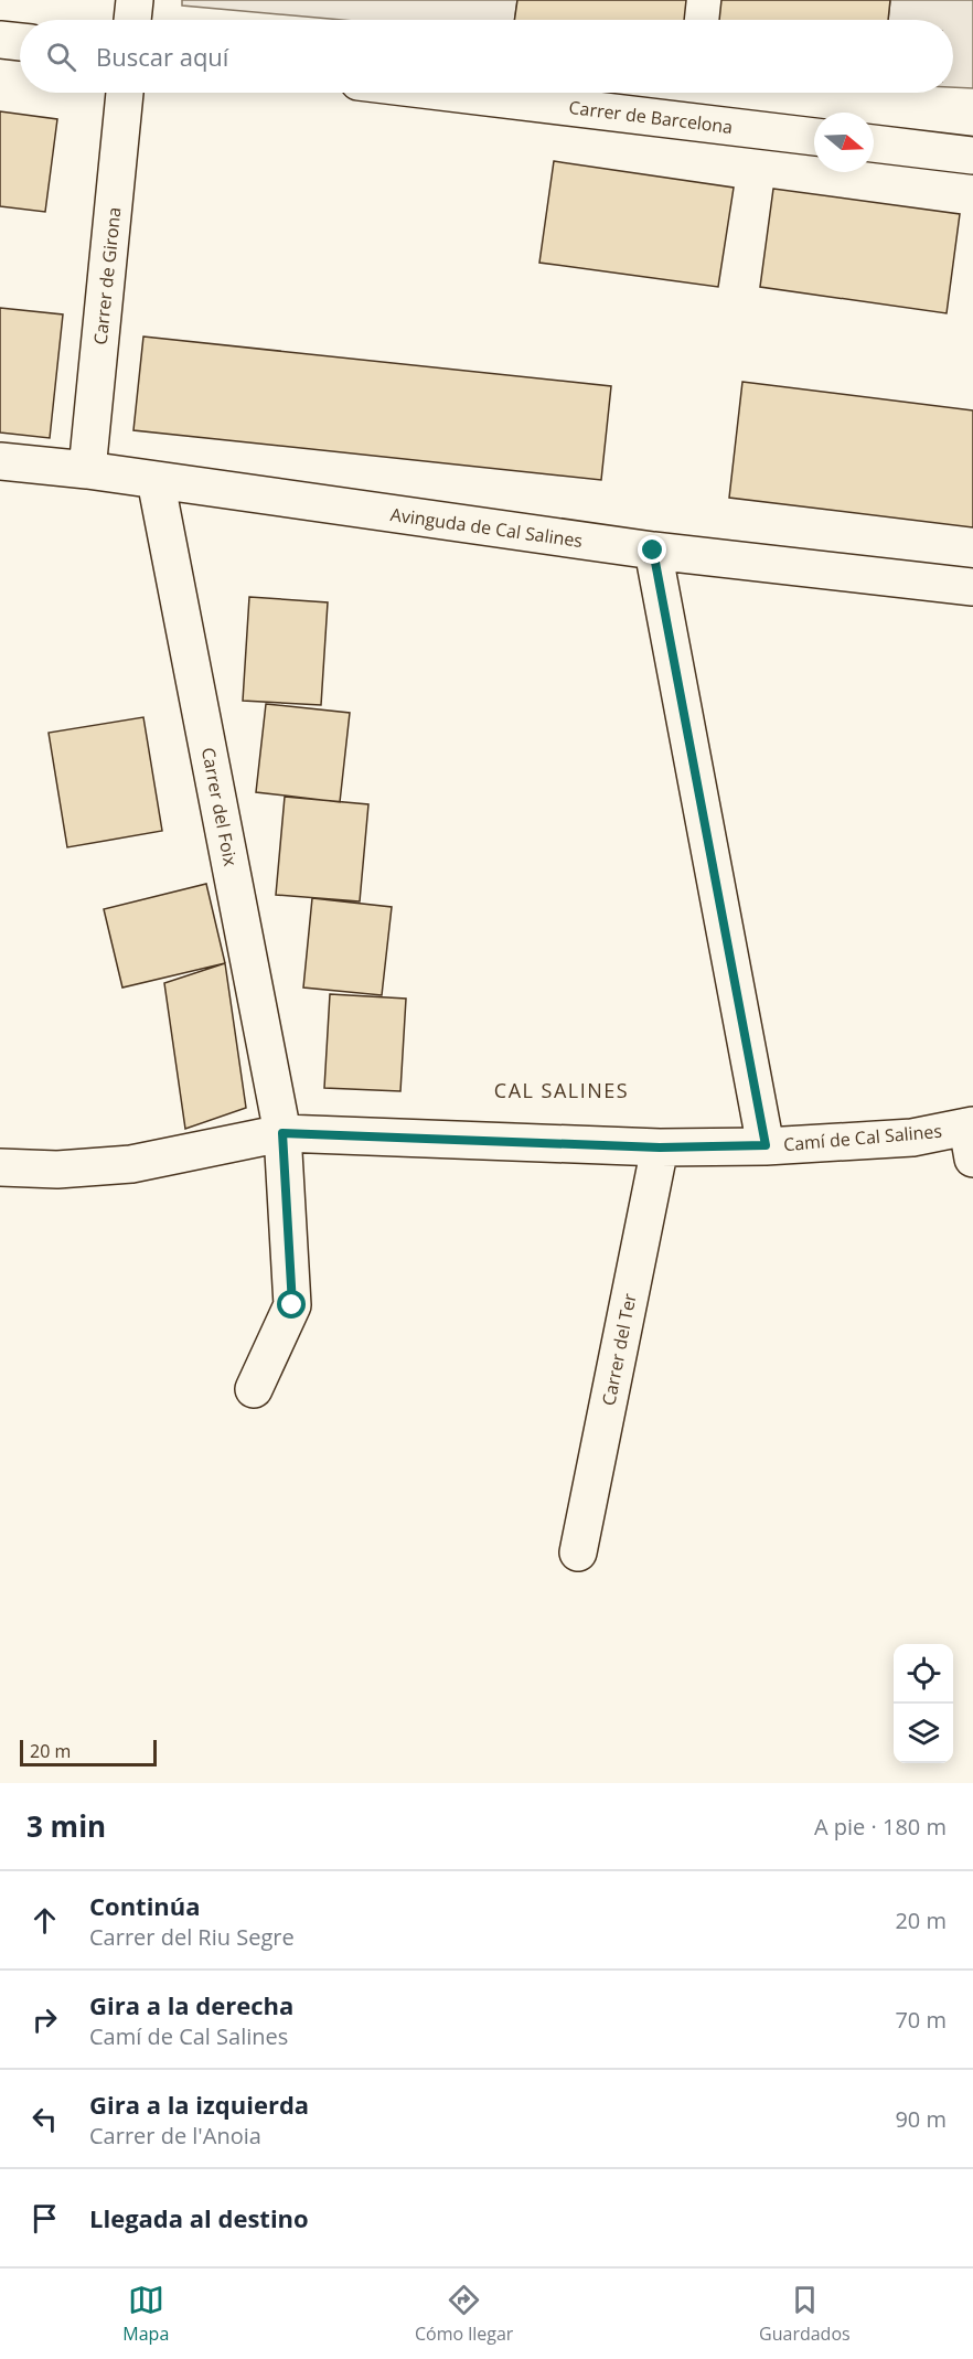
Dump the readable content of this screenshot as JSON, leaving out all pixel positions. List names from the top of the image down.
{
  "streets": {
    "street": [
      "Carrer de Barcelona",
      "Carrer de Girona",
      "Avinguda de Cal Salines",
      "Carrer del Foix",
      "Camí de Cal Salines",
      "Carrer del Ter"
    ]
  },
  "crossings": [
    ["Carrer de Girona", "Avinguda de Cal Salines"],
    ["Avinguda de Cal Salines", "Carrer del Foix"],
    ["Carrer del Foix", "Camí de Cal Salines"],
    ["Camí de Cal Salines", "Carrer del Ter"]
  ],
  "districts": ["CAL SALINES"],
  "scale_bar": "20 m",
  "north": "right",
  "page": {
    "search": "Buscar aquí",
    "scale": "20 m",
    "heading": ["3 min", "A pie · 180 m"],
    "list": [
      ["Continúa", "Carrer del Riu Segre", "20 m"],
      ["Gira a la derecha", "Camí de Cal Salines", "70 m"],
      ["Gira a la izquierda", "Carrer de l'Anoia", "90 m"],
      "Llegada al destino"
    ],
    "nav": ["Mapa", "Cómo llegar", "Guardados"]
  }
}
